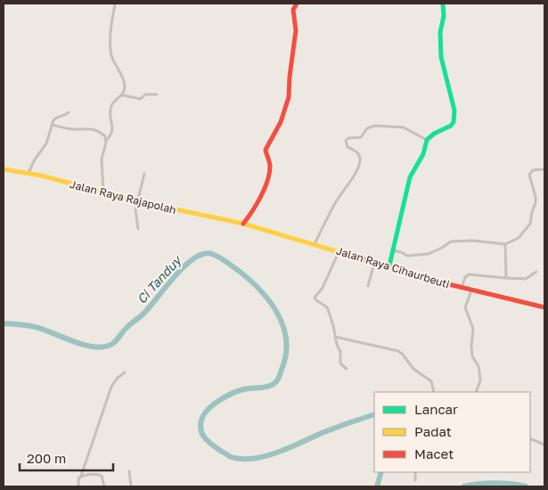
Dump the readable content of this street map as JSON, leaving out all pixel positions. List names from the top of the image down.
{
  "streets": {
    "main road": ["Jalan Raya Rajapolah", "Jalan Raya Cihaurbeuti"]
  },
  "crossings": [
    ["Jalan Raya Rajapolah", "Jalan Raya Cihaurbeuti"]
  ],
  "water": ["Ci Tanduy"],
  "legend": ["Lancar", "Padat", "Macet"],
  "scale_bar": "200 m"
}
